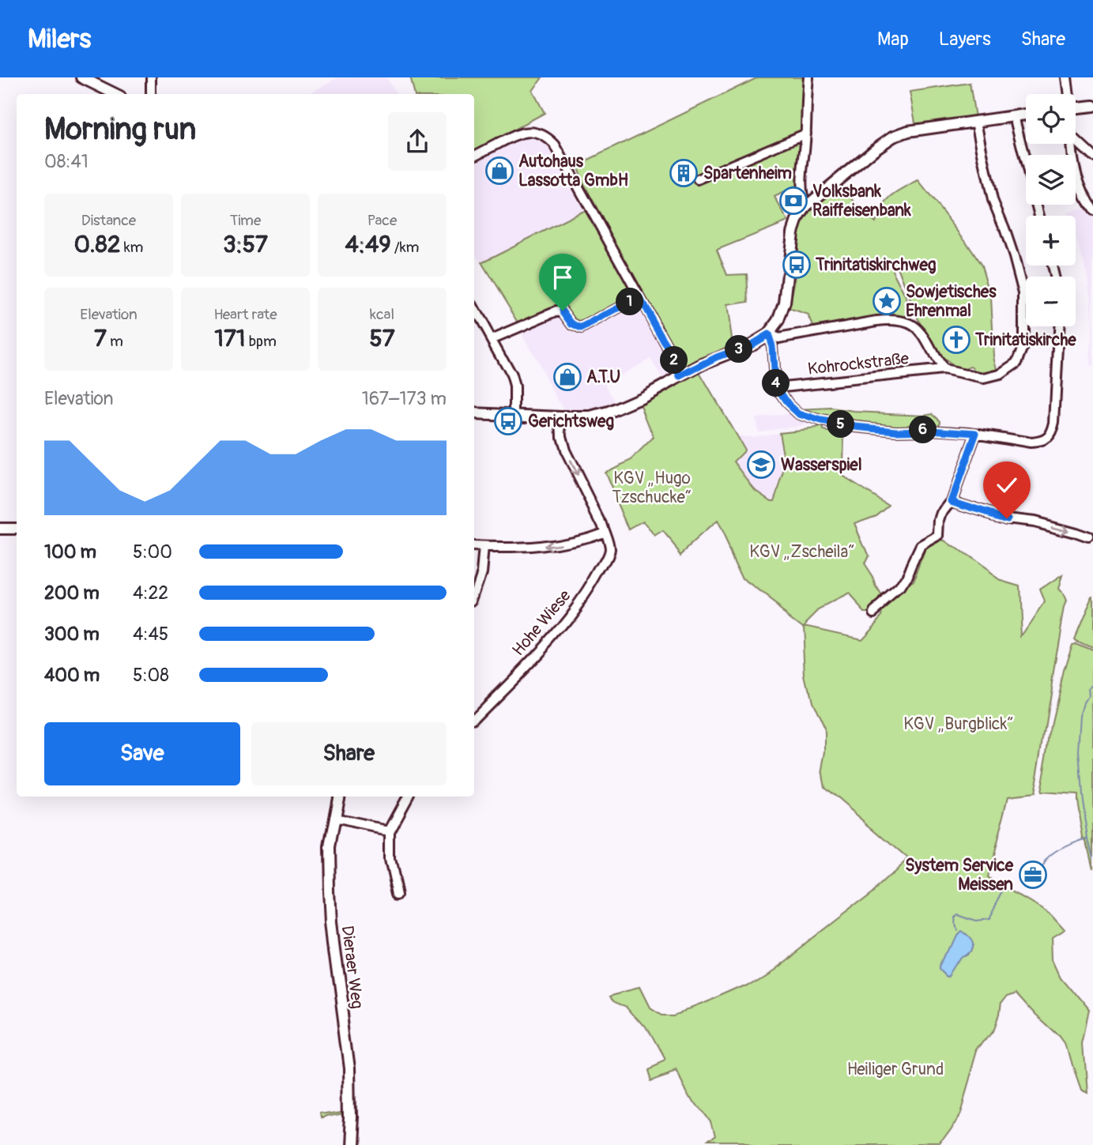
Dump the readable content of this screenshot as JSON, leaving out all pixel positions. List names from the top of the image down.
{
  "streets": {
    "main road": ["Dieraer Weg"],
    "street": ["Kohrockstraße", "Hohe Wiese"]
  },
  "parks": [
    "KGV „Hugo Tzschucke“",
    "KGV „Zscheila“",
    "KGV „Burgblick“",
    "Heiliger Grund"
  ],
  "places": {
    "shop": ["Autohaus Lassotta GmbH", "A.T.U"],
    "building": ["Spartenheim"],
    "bank": ["Volksbank Raiffeisenbank"],
    "bus stop": ["Trinitatiskirchweg", "Gerichtsweg"],
    "place": ["Sowjetisches Ehrenmal"],
    "church": ["Trinitatiskirche"],
    "school or university": ["Wasserspiel"],
    "office": ["System Service Meissen"]
  },
  "page": {
    "header": "Milers",
    "nav": ["Map", "Layers", "Share"],
    "map_buttons": ["+", "−"],
    "heading": ["Morning run", "08:41"],
    "stats": [
      ["Distance", "0.82 km"],
      ["Time", "3:57"],
      ["Pace", "4:49 /km"],
      ["Elevation", "7 m"],
      ["Heart rate", "171 bpm"],
      ["kcal", "57"]
    ],
    "pins": [
      "1",
      "3",
      "2",
      "4",
      "5",
      "6"
    ],
    "chart": ["Elevation", "167–173 m"],
    "list": [
      {
        "name": "100 m",
        "note": "5:00"
      },
      {
        "name": "200 m",
        "note": "4:22"
      },
      {
        "name": "300 m",
        "note": "4:45"
      },
      {
        "name": "400 m",
        "note": "5:08"
      }
    ],
    "buttons": ["Save", "Share"]
  }
}
